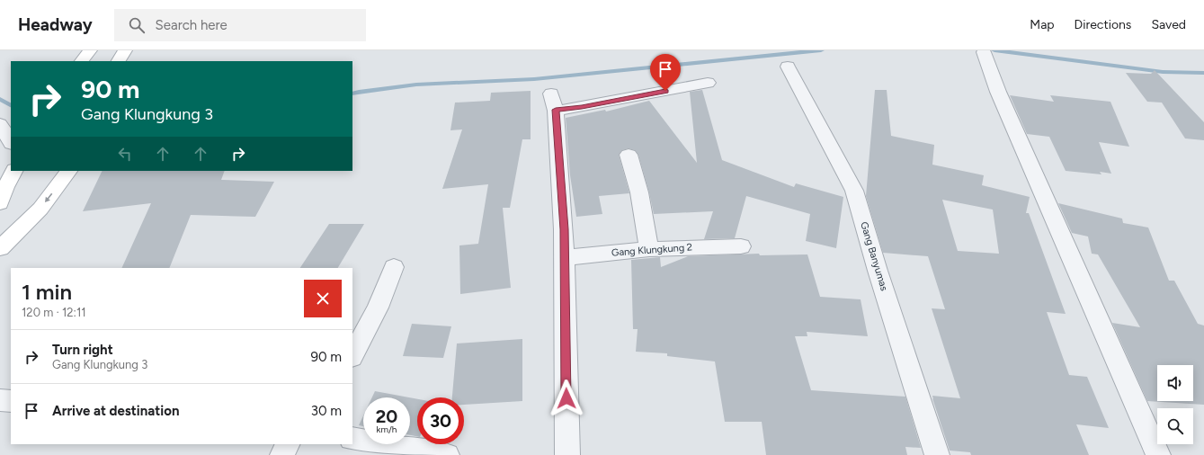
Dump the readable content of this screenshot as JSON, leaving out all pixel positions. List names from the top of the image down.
{
  "streets": {
    "street": ["Gang Klungkung 2", "Gang Banyumas"]
  },
  "page": {
    "header": "Headway",
    "search": "Search here",
    "nav": ["Map", "Directions", "Saved"],
    "turn": ["90 m", "Gang Klungkung 3"],
    "heading": ["1 min", "120 m · 12:11"],
    "list": [
      {
        "name": "Turn right",
        "note": "Gang Klungkung 3",
        "value": "90 m"
      },
      {
        "name": "Arrive at destination",
        "value": "30 m"
      }
    ],
    "speed": "20 km/h",
    "limit": "30"
  }
}
